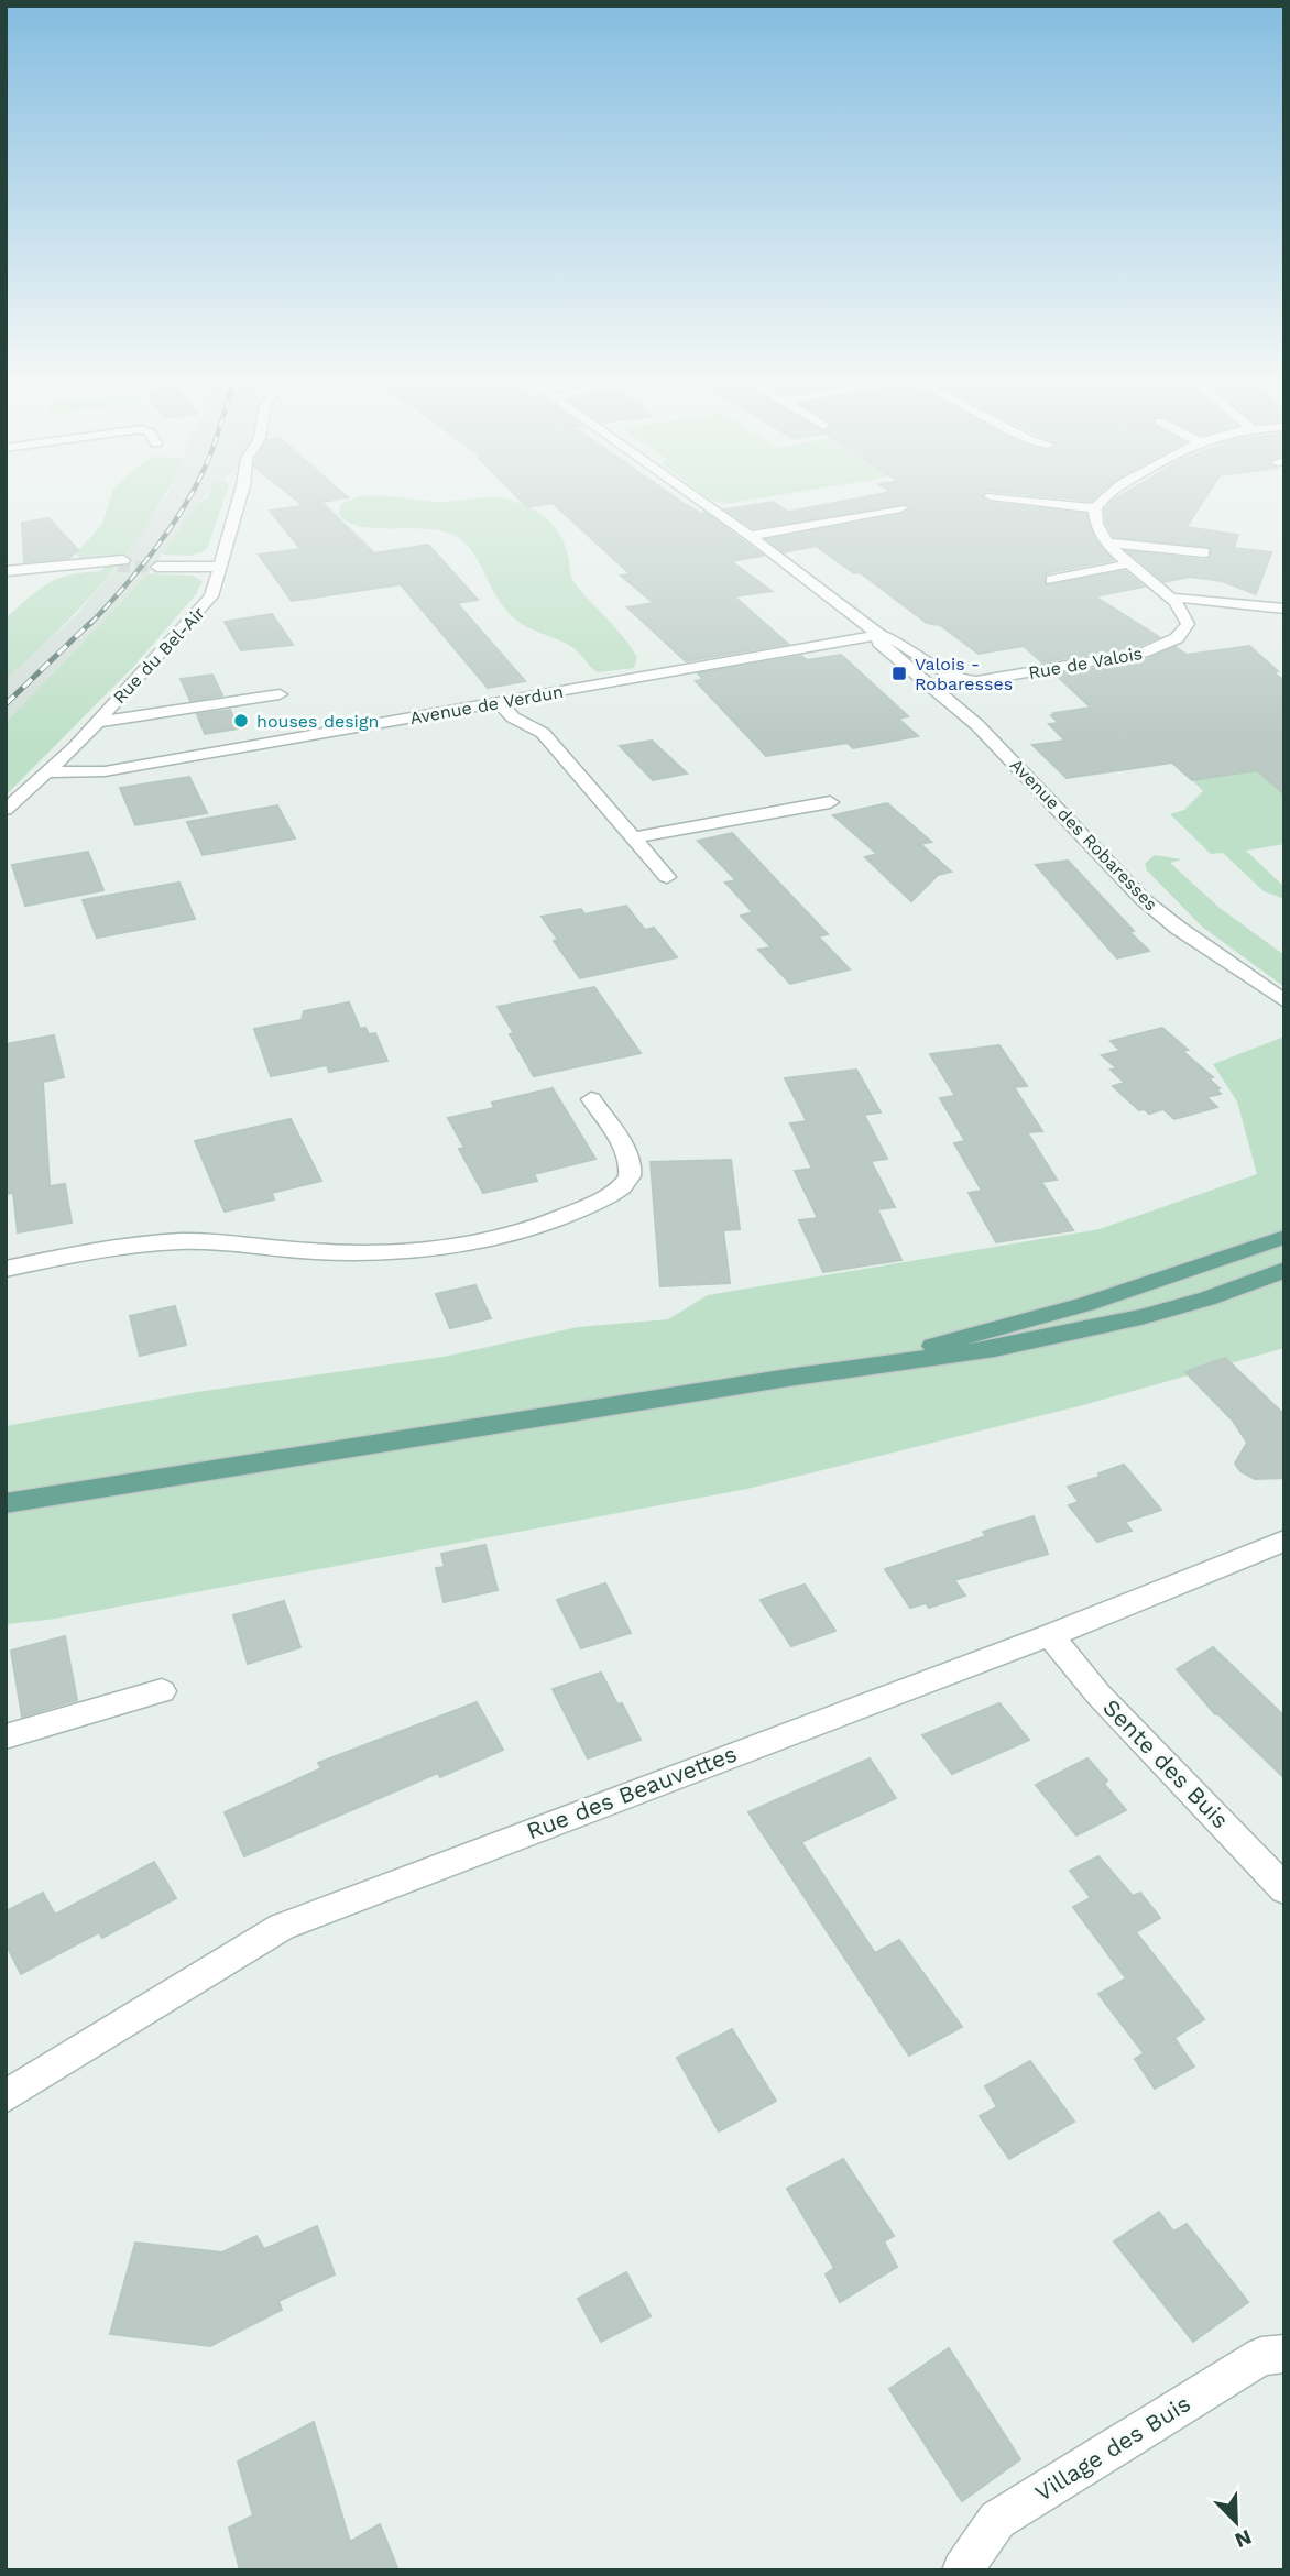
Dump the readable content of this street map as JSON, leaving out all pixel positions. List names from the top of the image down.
{
  "streets": {
    "street": [
      "Rue du Bel-Air",
      "Rue de Valois",
      "Avenue de Verdun",
      "Avenue des Robaresses",
      "Sente des Buis",
      "Rue des Beauvettes",
      "Village des Buis"
    ]
  },
  "crossings": [
    ["Rue du Bel-Air", "Avenue de Verdun"],
    ["Rue de Valois", "Avenue des Robaresses"],
    ["Avenue de Verdun", "Avenue des Robaresses"],
    ["Sente des Buis", "Rue des Beauvettes"]
  ],
  "places": {
    "transit": ["Valois - Robaresses"],
    "other": ["houses design"]
  },
  "north": "bottom right"
}
